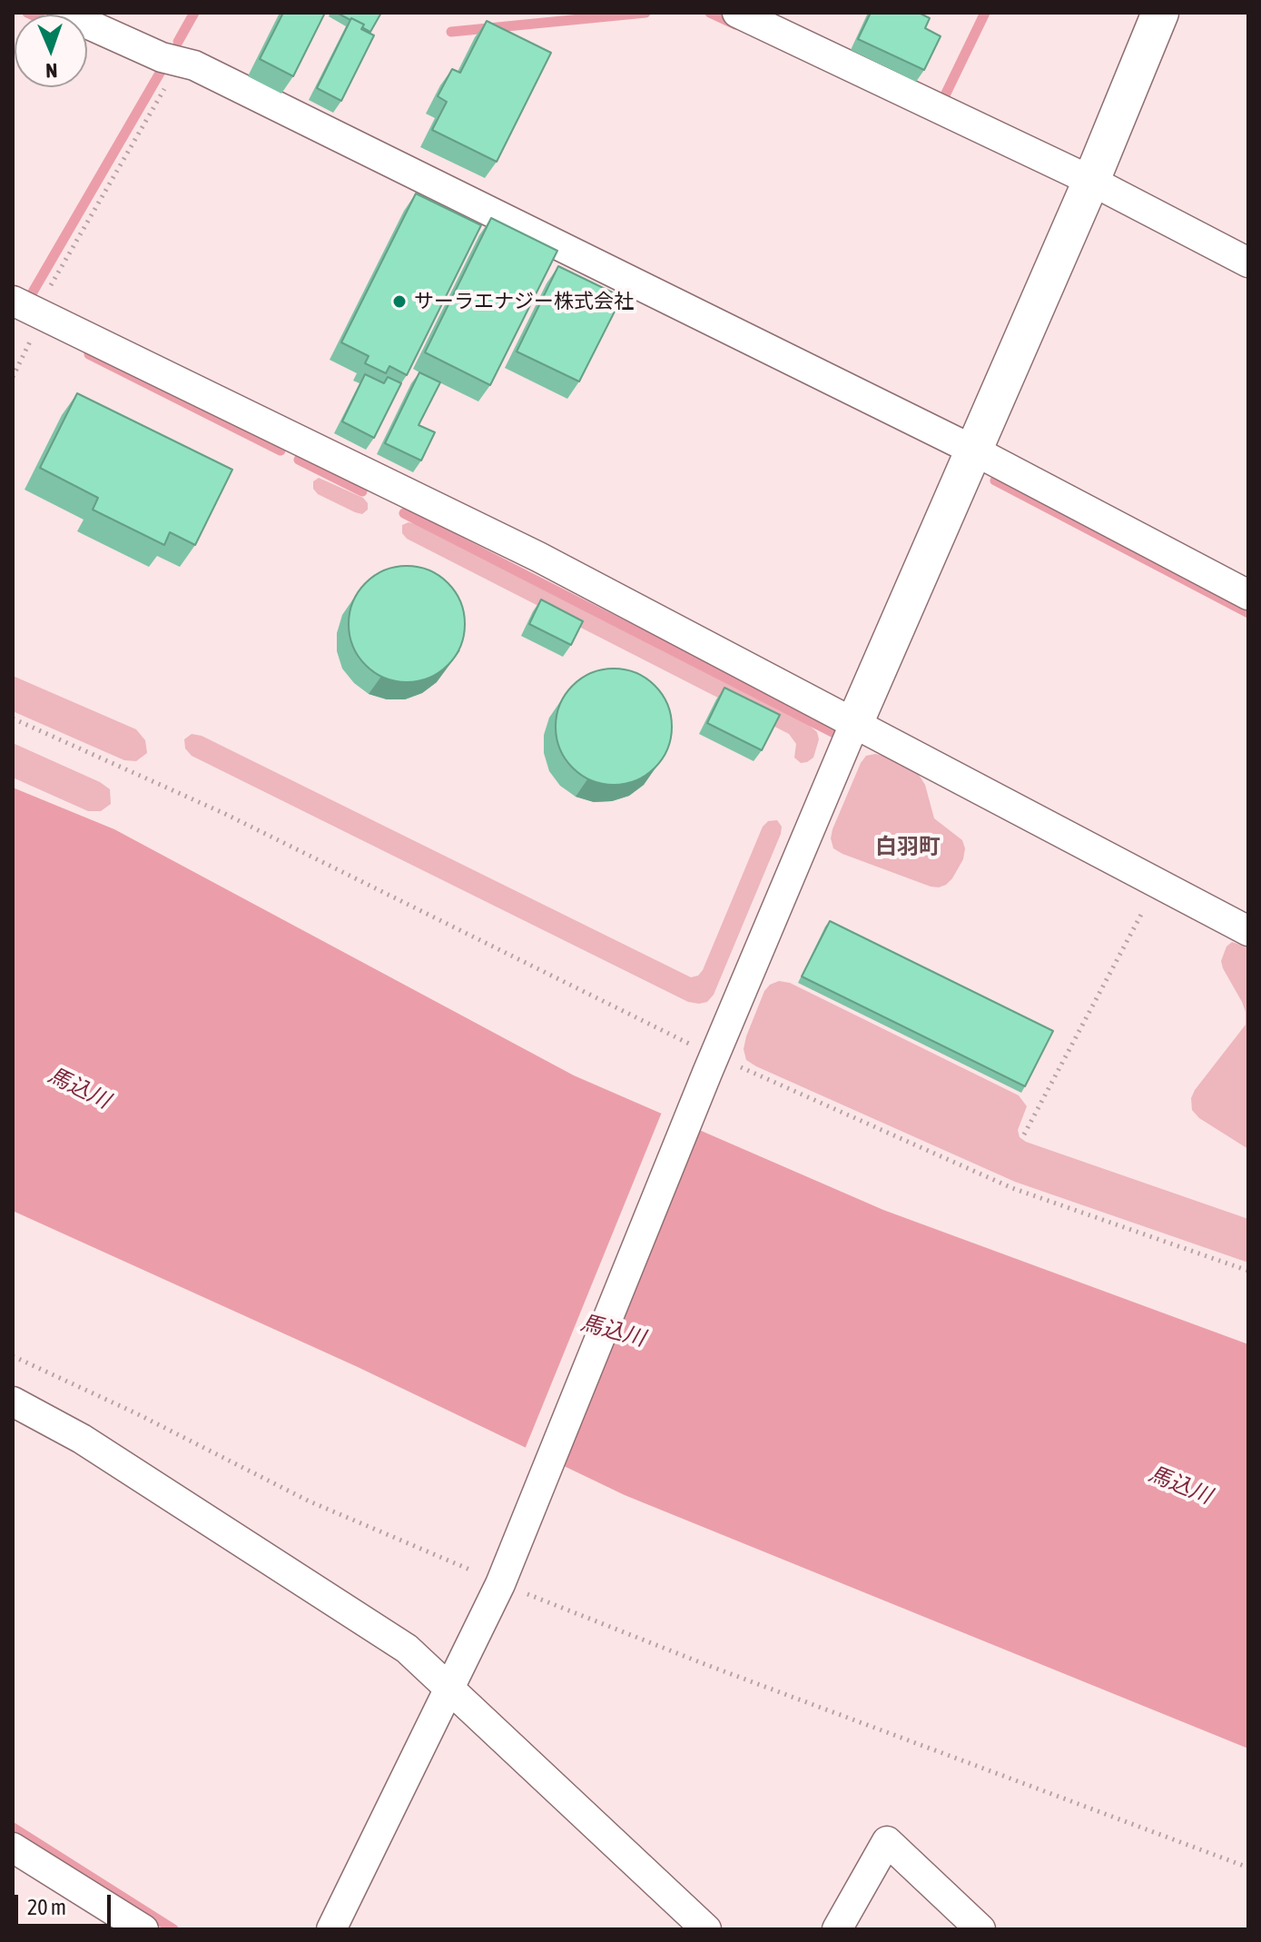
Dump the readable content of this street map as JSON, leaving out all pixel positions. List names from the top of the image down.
{
  "districts": ["白羽町"],
  "water": ["馬込川"],
  "places": ["サーラエナジー株式会社"],
  "scale_bar": "20 m",
  "north": "bottom"
}
